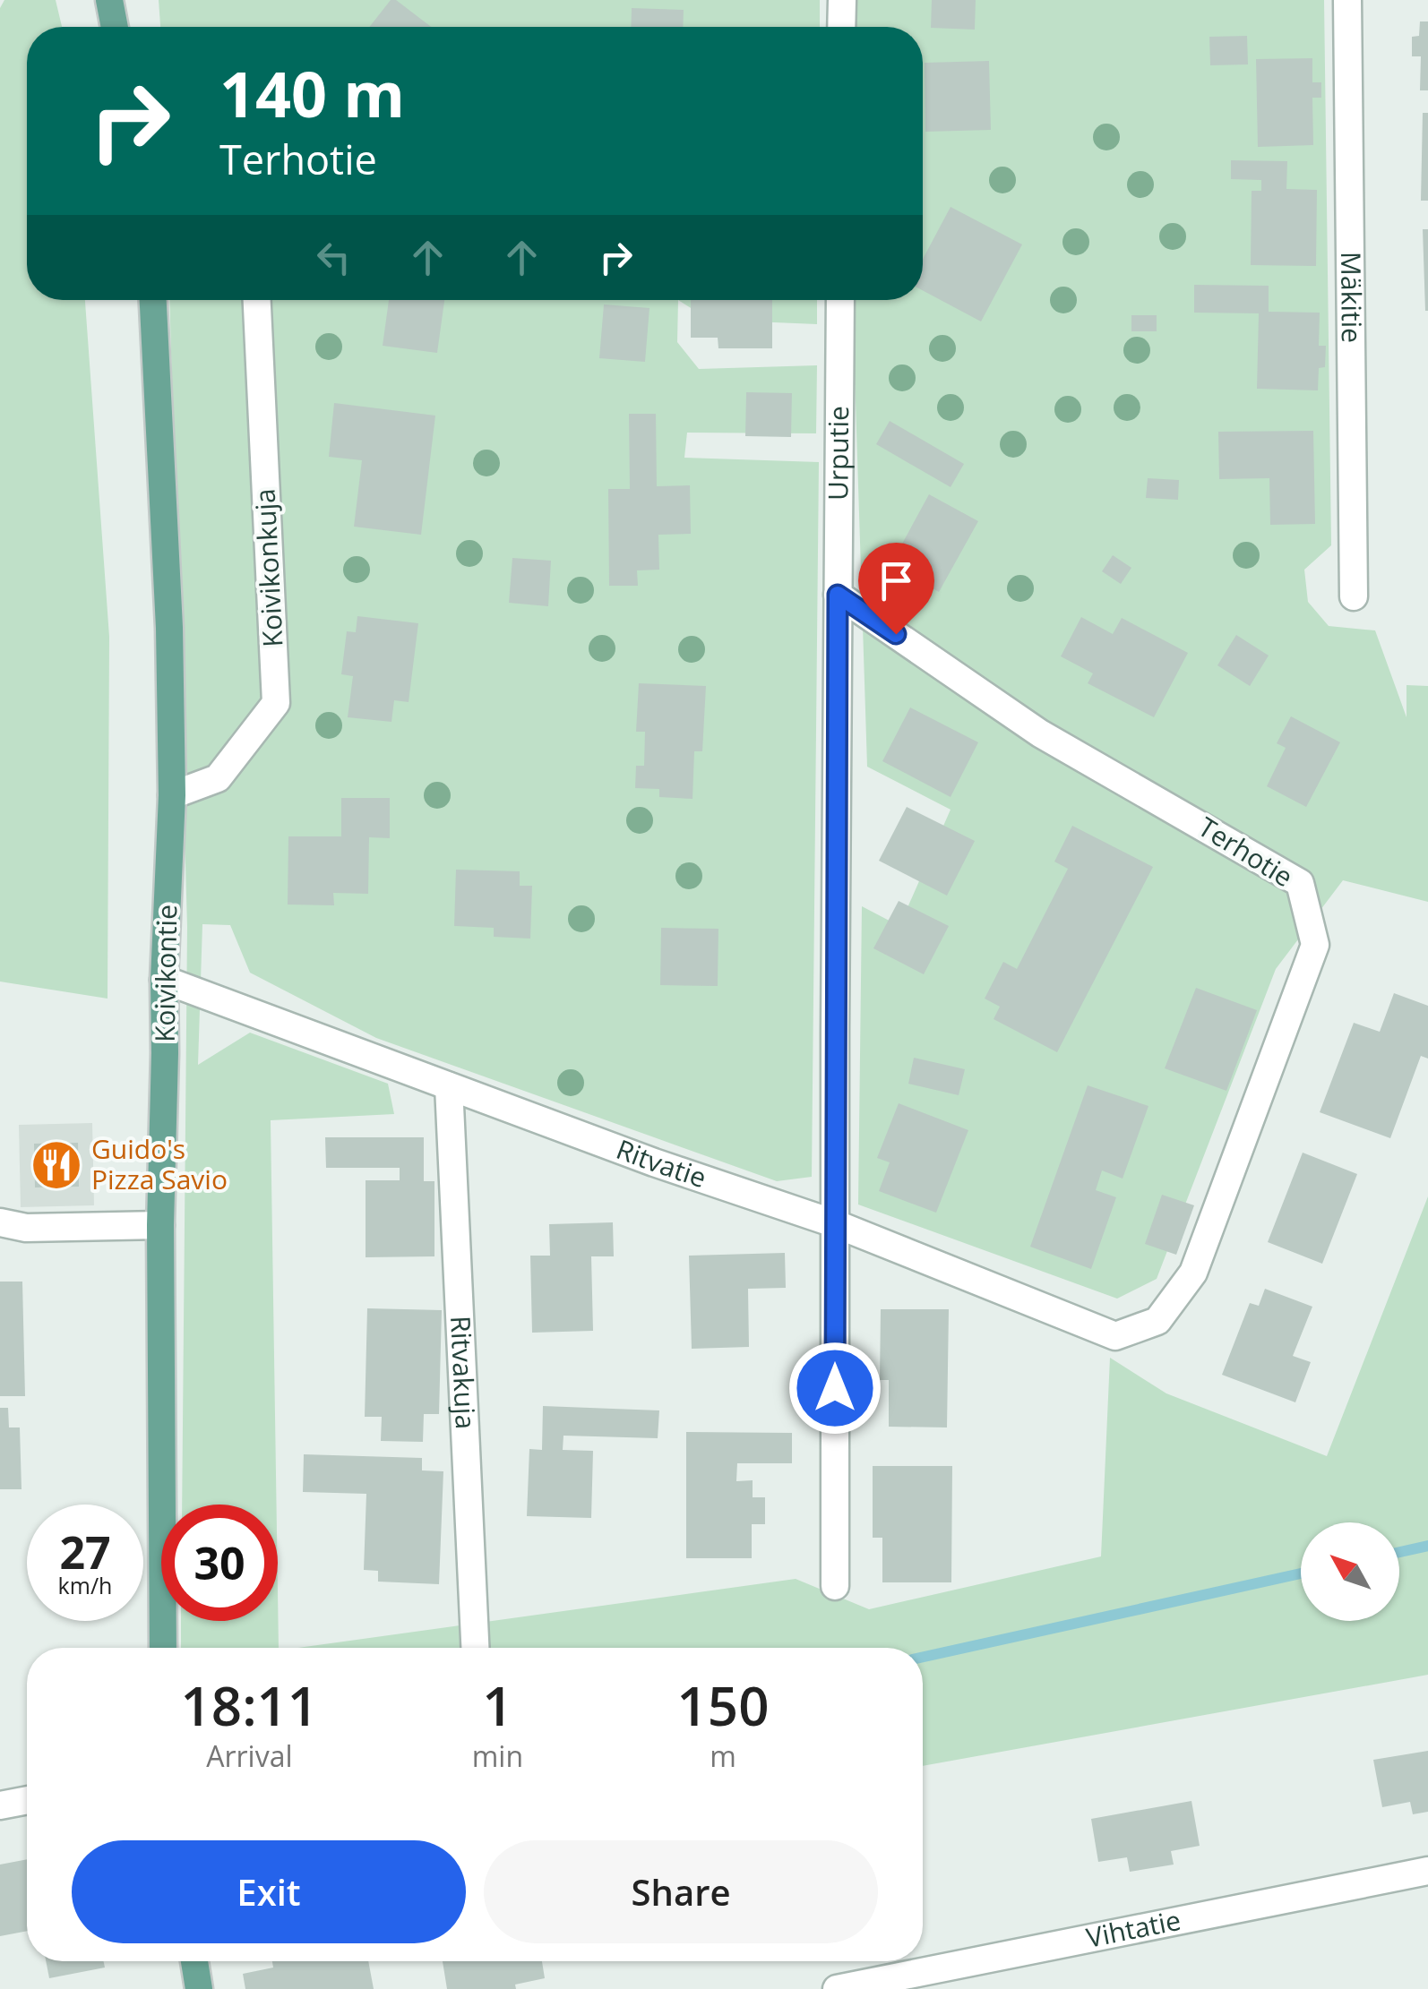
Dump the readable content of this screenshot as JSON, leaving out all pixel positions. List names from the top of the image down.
{
  "streets": {
    "main road": ["Koivikontie"],
    "street": [
      "Mäkitie",
      "Urputie",
      "Koivikonkuja",
      "Terhotie",
      "Ritvatie",
      "Ritvakuja",
      "Vihtatie"
    ]
  },
  "crossings": [
    ["Urputie", "Terhotie"],
    ["Urputie", "Ritvatie"],
    ["Koivikonkuja", "Koivikontie"],
    ["Terhotie", "Ritvatie"],
    ["Koivikontie", "Ritvatie"],
    ["Ritvatie", "Ritvakuja"]
  ],
  "places": {
    "restaurant": ["Guido's Pizza Savio"]
  },
  "north": "top left",
  "page": {
    "turn": ["140 m", "Terhotie"],
    "speed": "27 km/h",
    "limit": "30",
    "eta": [
      "18:11",
      "Arrival",
      "1",
      "min",
      "150",
      "m"
    ],
    "buttons": ["Exit", "Share"]
  }
}
